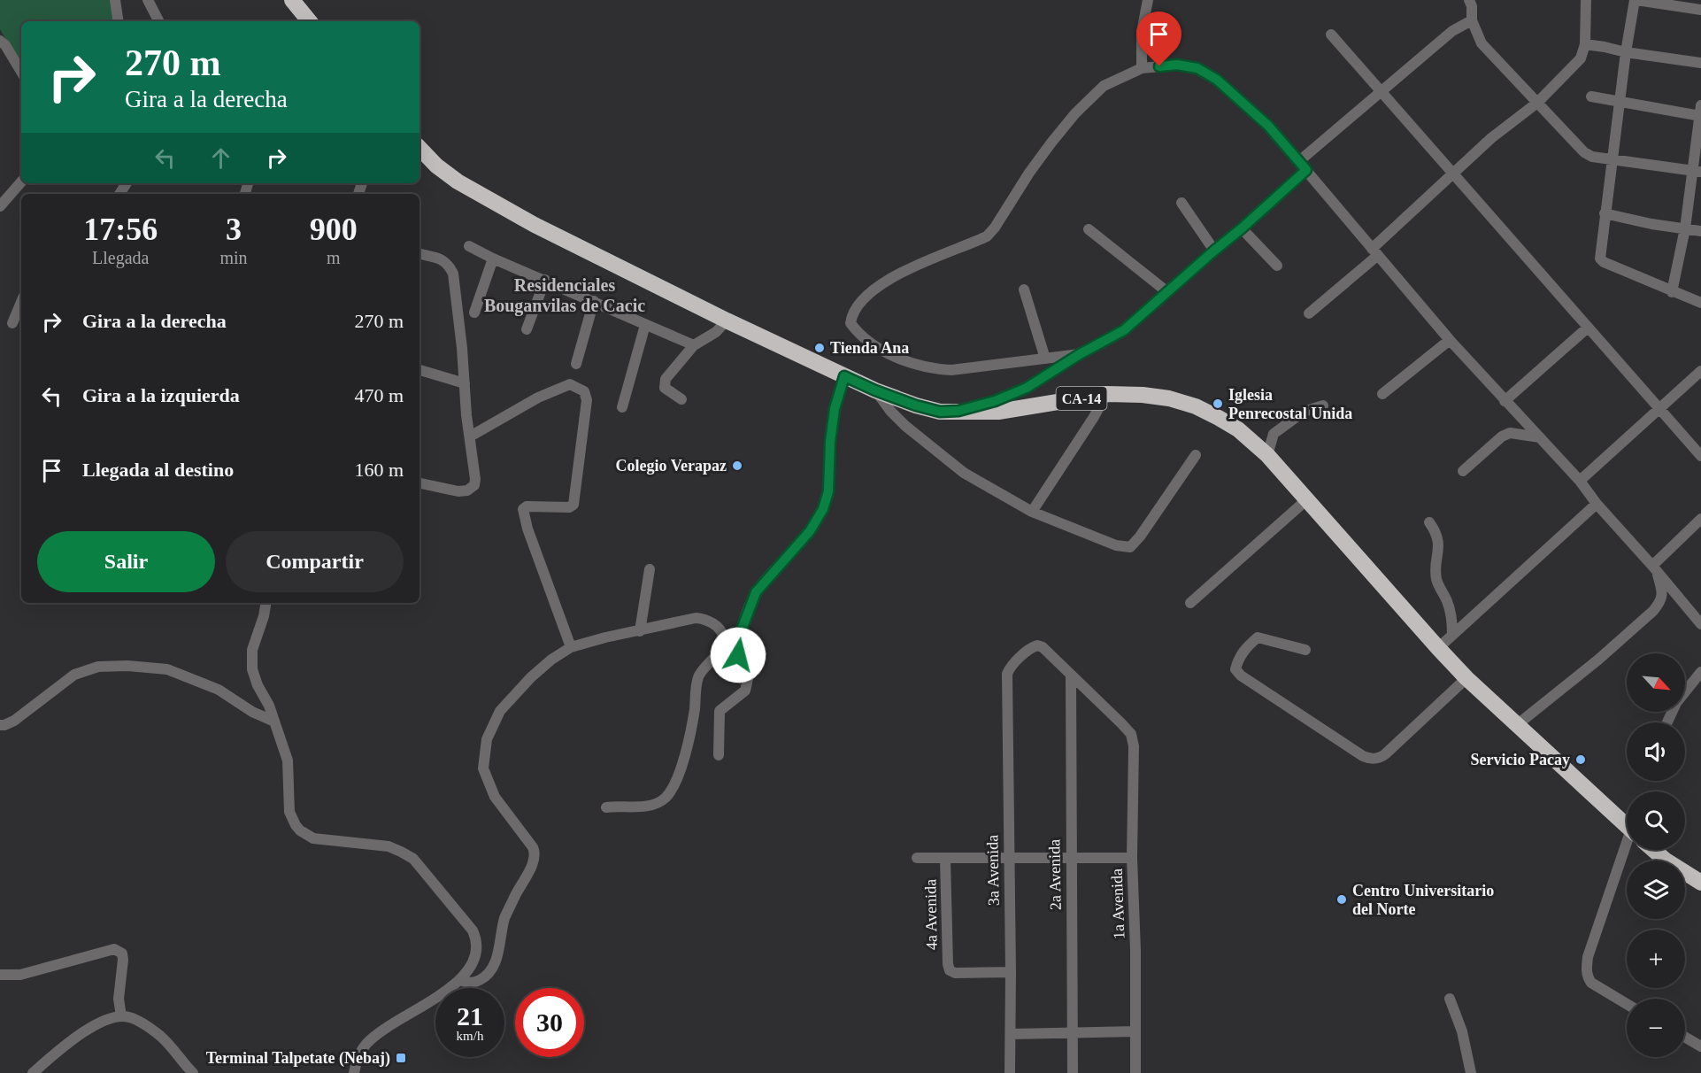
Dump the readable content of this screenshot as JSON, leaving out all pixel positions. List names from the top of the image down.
{
  "streets": {
    "highway": ["CA-14"],
    "street": [
      "3a Avenida",
      "2a Avenida",
      "1a Avenida",
      "4a Avenida"
    ]
  },
  "crossings": [
    ["3a Avenida", "2a Avenida"],
    ["3a Avenida", "1a Avenida"],
    ["3a Avenida", "4a Avenida"],
    ["2a Avenida", "1a Avenida"]
  ],
  "districts": ["Residenciales Bouganvilas de Cacic"],
  "places": {
    "other": [
      "Tienda Ana",
      "Iglesia Penrecostal Unida",
      "Colegio Verapaz",
      "Servicio Pacay",
      "Centro Universitario del Norte"
    ],
    "transit": ["Terminal Talpetate (Nebaj)"]
  },
  "north": "bottom right",
  "page": {
    "turn": ["270 m", "Gira a la derecha"],
    "eta": [
      "17:56",
      "Llegada",
      "3",
      "min",
      "900",
      "m"
    ],
    "list": [
      {
        "name": "Gira a la derecha",
        "value": "270 m"
      },
      {
        "name": "Gira a la izquierda",
        "value": "470 m"
      },
      {
        "name": "Llegada al destino",
        "value": "160 m"
      }
    ],
    "buttons": ["Salir", "Compartir"],
    "map_buttons": ["+", "−"],
    "speed": "21 km/h",
    "limit": "30"
  }
}
